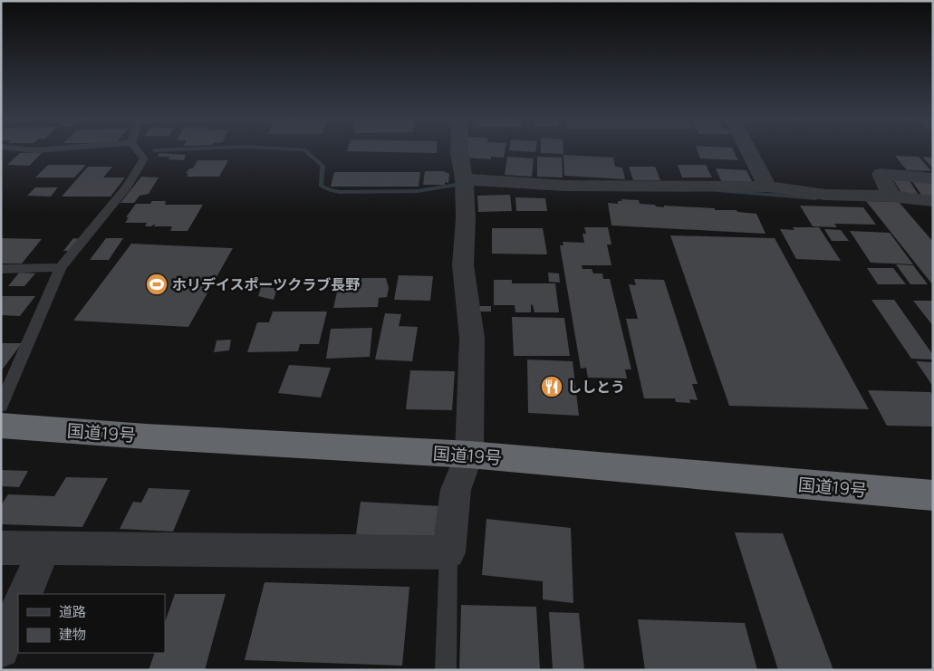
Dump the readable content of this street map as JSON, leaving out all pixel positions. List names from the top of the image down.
{
  "streets": {
    "highway": ["国道19号"]
  },
  "places": {
    "sports": ["ホリデイスポーツクラブ長野"],
    "restaurant": ["ししとう"]
  },
  "legend": ["道路", "建物"]
}
